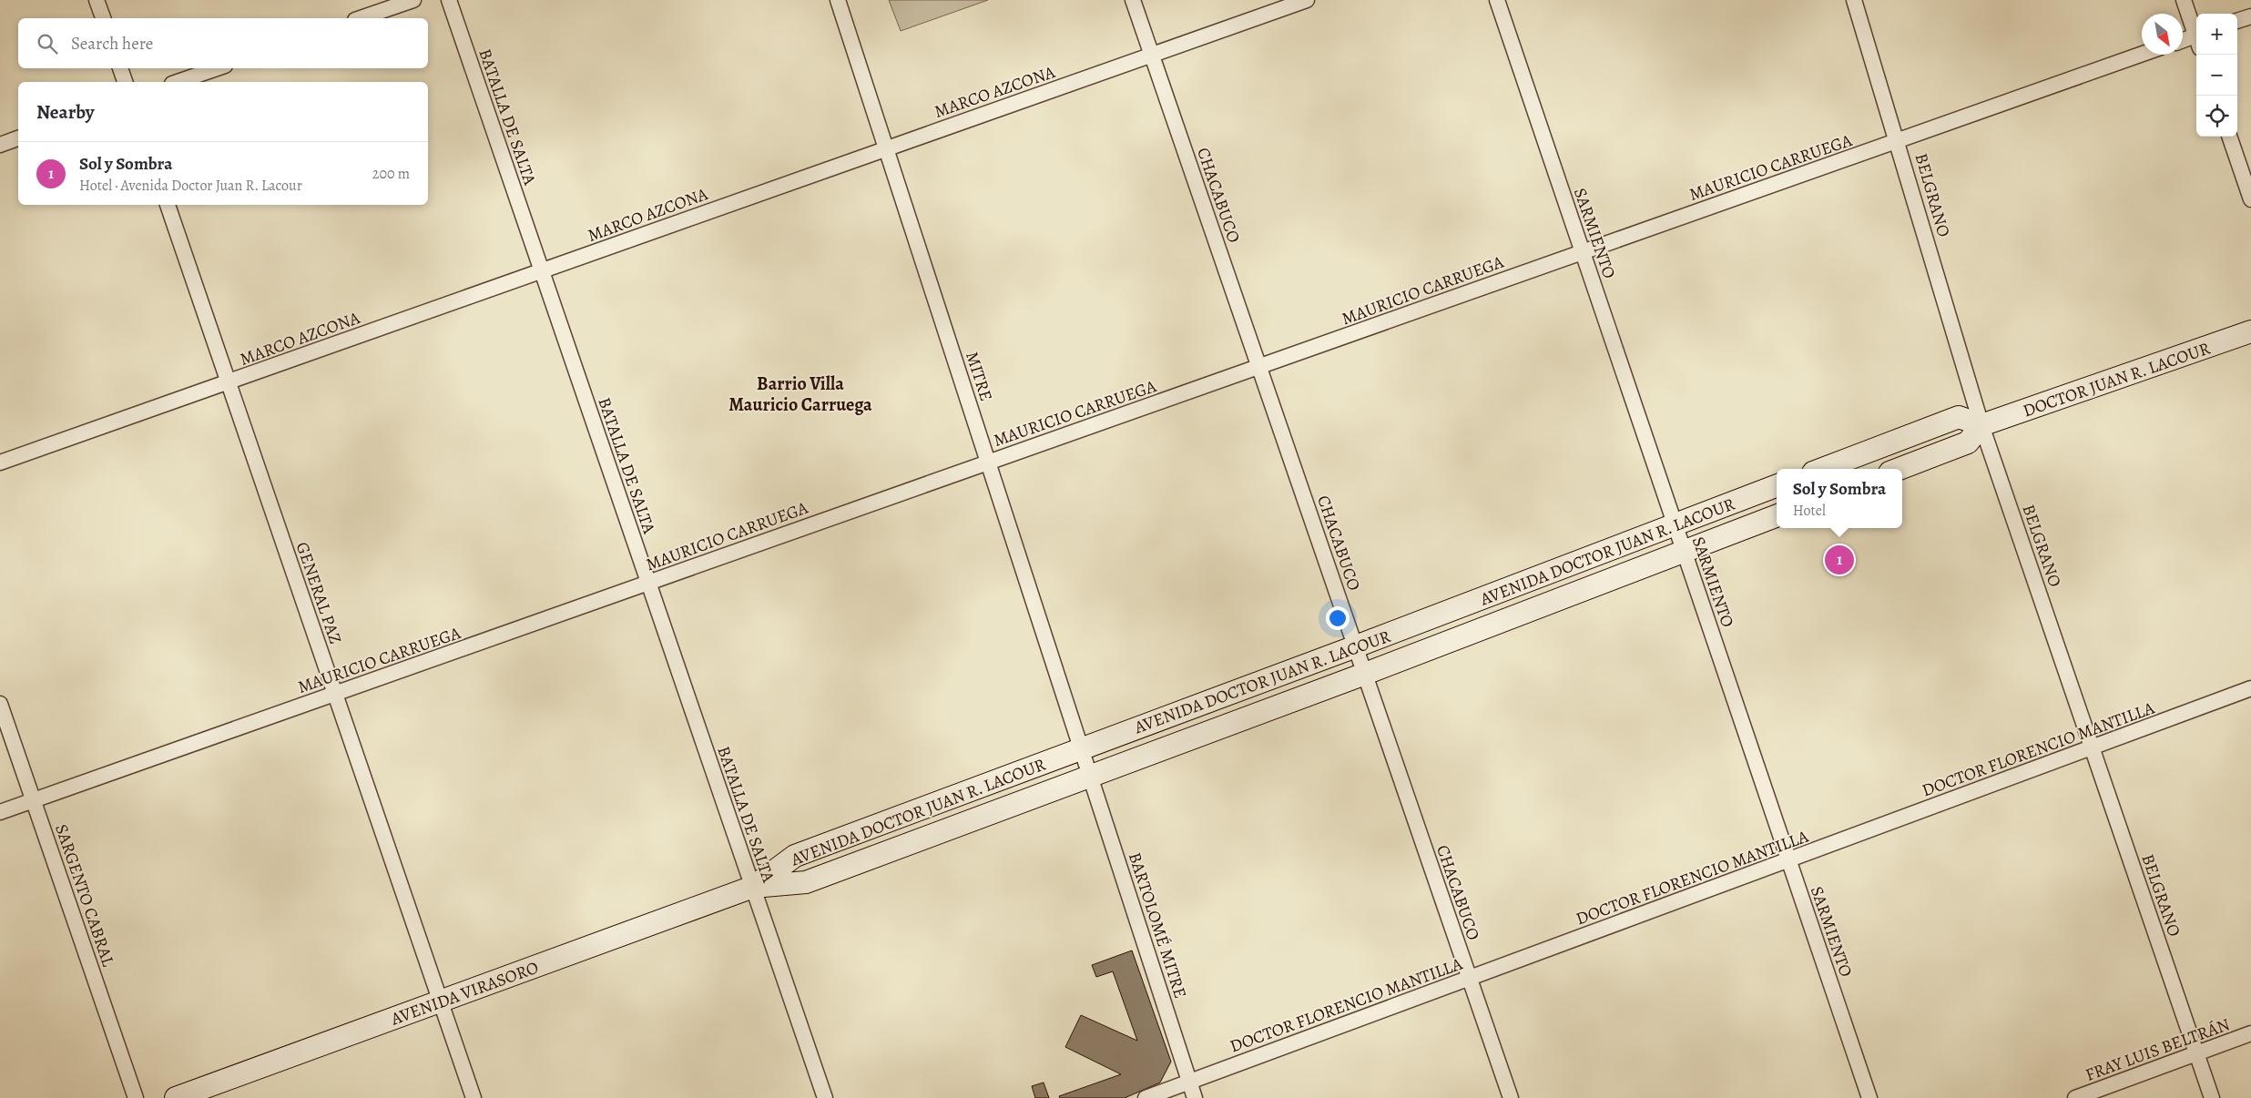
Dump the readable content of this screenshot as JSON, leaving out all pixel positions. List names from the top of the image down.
{
  "streets": {
    "street": [
      "MARCO AZCONA",
      "BATALLA DE SALTA",
      "MAURICIO CARRUEGA",
      "CHACABUCO",
      "BELGRANO",
      "SARMIENTO",
      "MITRE",
      "DOCTOR JUAN R. LACOUR",
      "AVENIDA DOCTOR JUAN R. LACOUR",
      "GENERAL PAZ",
      "DOCTOR FLORENCIO MANTILLA",
      "SARGENTO CABRAL",
      "BARTOLOMÉ MITRE",
      "AVENIDA VIRASORO",
      "FRAY LUIS BELTRÁN"
    ]
  },
  "crossings": [
    ["MARCO AZCONA", "BATALLA DE SALTA"],
    ["MARCO AZCONA", "CHACABUCO"],
    ["MARCO AZCONA", "MITRE"],
    ["MARCO AZCONA", "GENERAL PAZ"],
    ["BATALLA DE SALTA", "MAURICIO CARRUEGA"],
    ["BATALLA DE SALTA", "AVENIDA DOCTOR JUAN R. LACOUR"],
    ["BATALLA DE SALTA", "AVENIDA VIRASORO"],
    ["MAURICIO CARRUEGA", "CHACABUCO"],
    ["MAURICIO CARRUEGA", "BELGRANO"],
    ["MAURICIO CARRUEGA", "SARMIENTO"],
    ["MAURICIO CARRUEGA", "MITRE"],
    ["MAURICIO CARRUEGA", "GENERAL PAZ"],
    ["MAURICIO CARRUEGA", "SARGENTO CABRAL"],
    ["CHACABUCO", "AVENIDA DOCTOR JUAN R. LACOUR"],
    ["CHACABUCO", "DOCTOR FLORENCIO MANTILLA"],
    ["BELGRANO", "DOCTOR JUAN R. LACOUR"],
    ["BELGRANO", "DOCTOR FLORENCIO MANTILLA"],
    ["BELGRANO", "FRAY LUIS BELTRÁN"],
    ["SARMIENTO", "AVENIDA DOCTOR JUAN R. LACOUR"],
    ["SARMIENTO", "DOCTOR FLORENCIO MANTILLA"],
    ["MITRE", "AVENIDA DOCTOR JUAN R. LACOUR"],
    ["MITRE", "BARTOLOMÉ MITRE"],
    ["AVENIDA DOCTOR JUAN R. LACOUR", "BARTOLOMÉ MITRE"],
    ["AVENIDA DOCTOR JUAN R. LACOUR", "AVENIDA VIRASORO"],
    ["GENERAL PAZ", "AVENIDA VIRASORO"],
    ["DOCTOR FLORENCIO MANTILLA", "BARTOLOMÉ MITRE"]
  ],
  "districts": ["Barrio Villa Mauricio Carruega"],
  "north": "bottom right",
  "page": {
    "map_buttons": ["+", "−"],
    "search": "Search here",
    "heading": "Nearby",
    "list": [
      {
        "mark": "1",
        "name": "Sol y Sombra",
        "note": "Hotel · Avenida Doctor Juan R. Lacour",
        "value": "200 m"
      }
    ],
    "popup": ["Sol y Sombra", "Hotel"],
    "pins": "1"
  }
}
